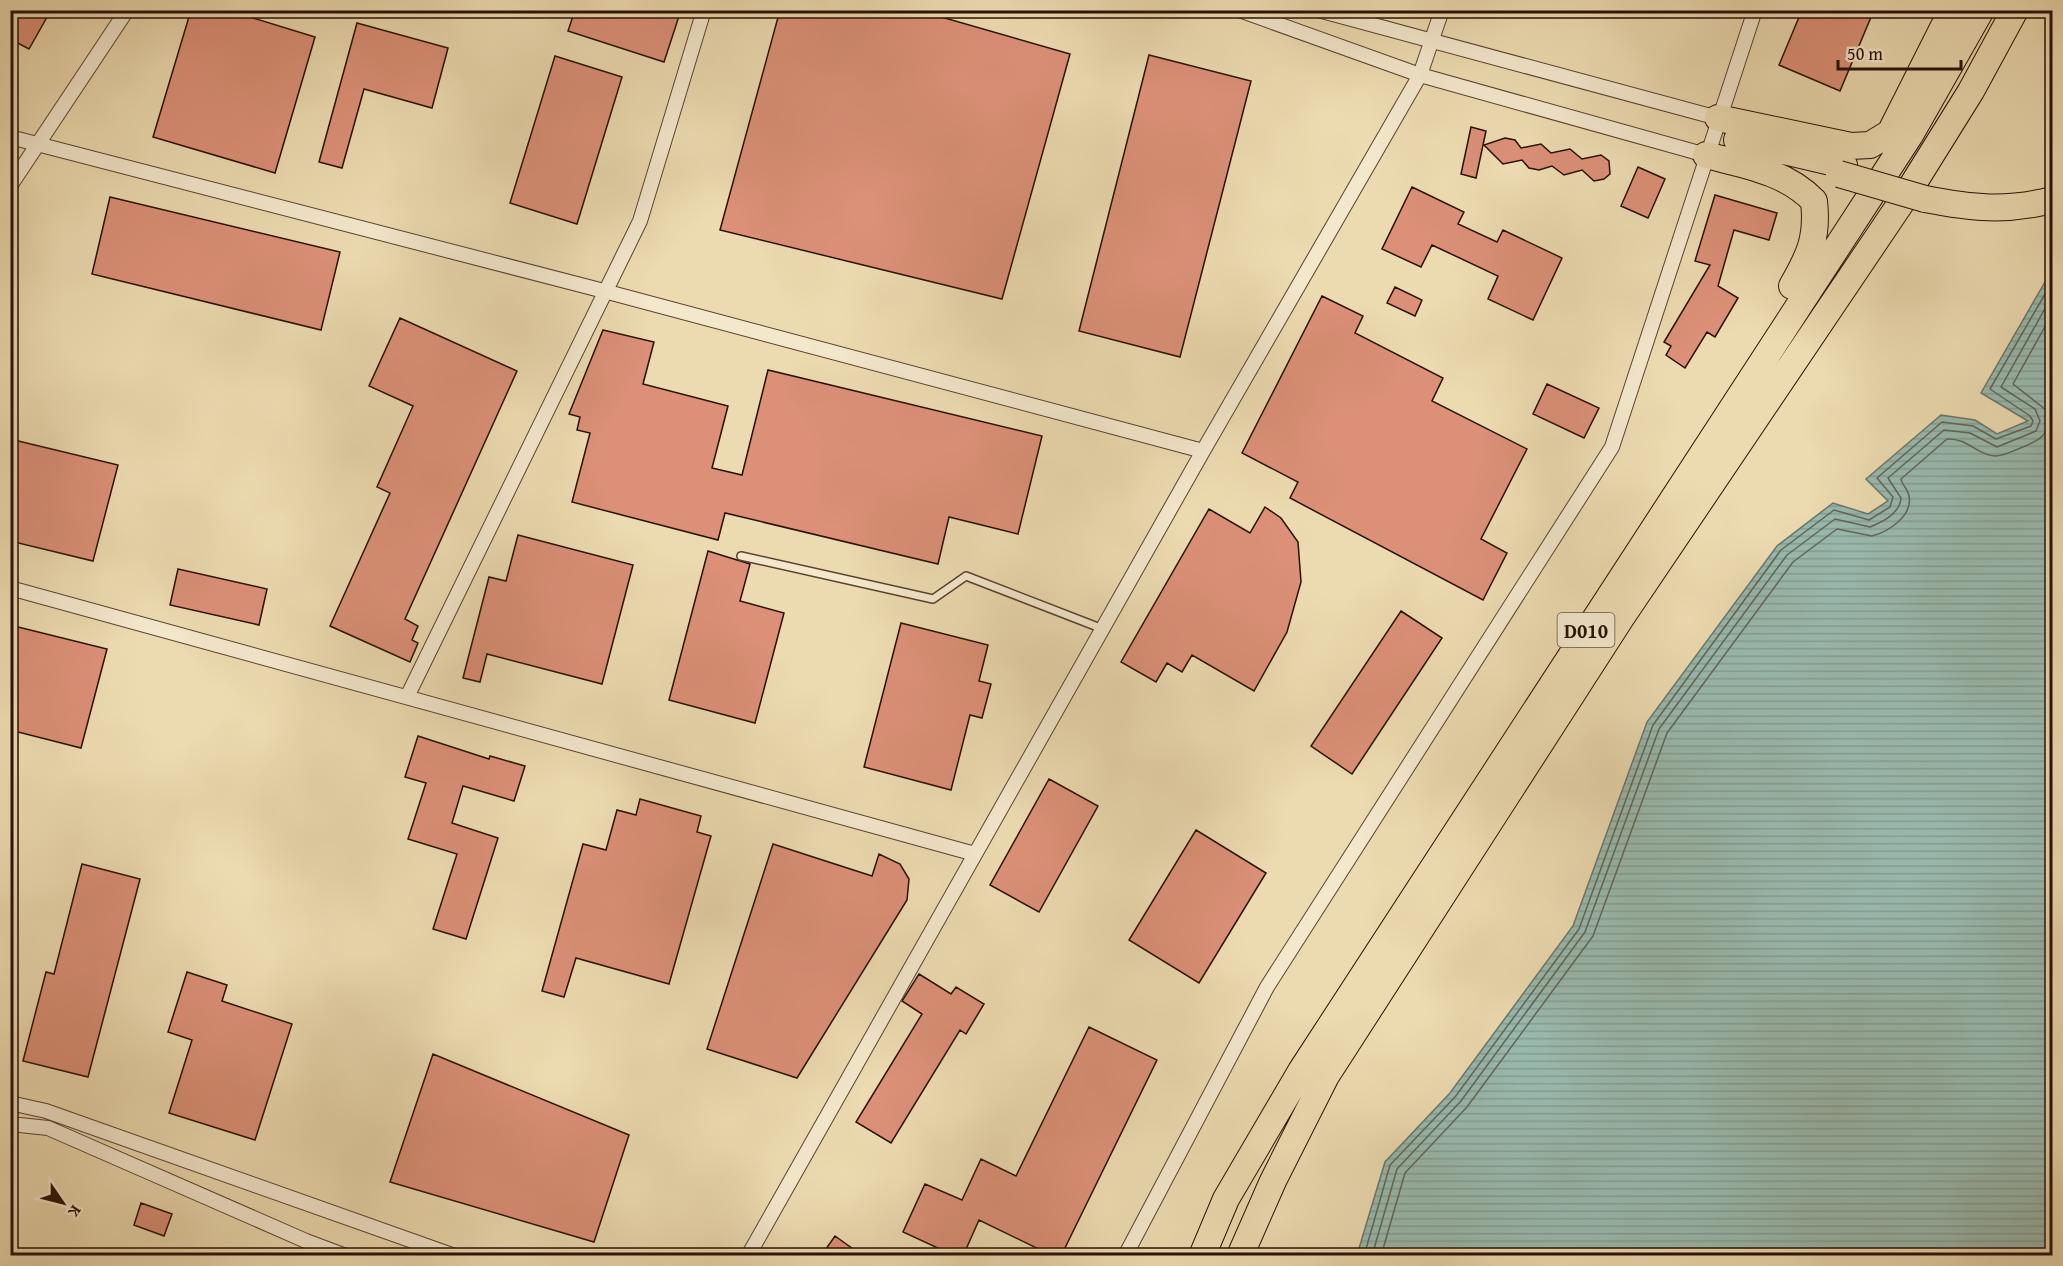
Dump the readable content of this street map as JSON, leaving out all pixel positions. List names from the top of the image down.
{
  "streets": {
    "highway": ["D010"]
  },
  "scale_bar": "50 m",
  "north": "bottom right"
}
